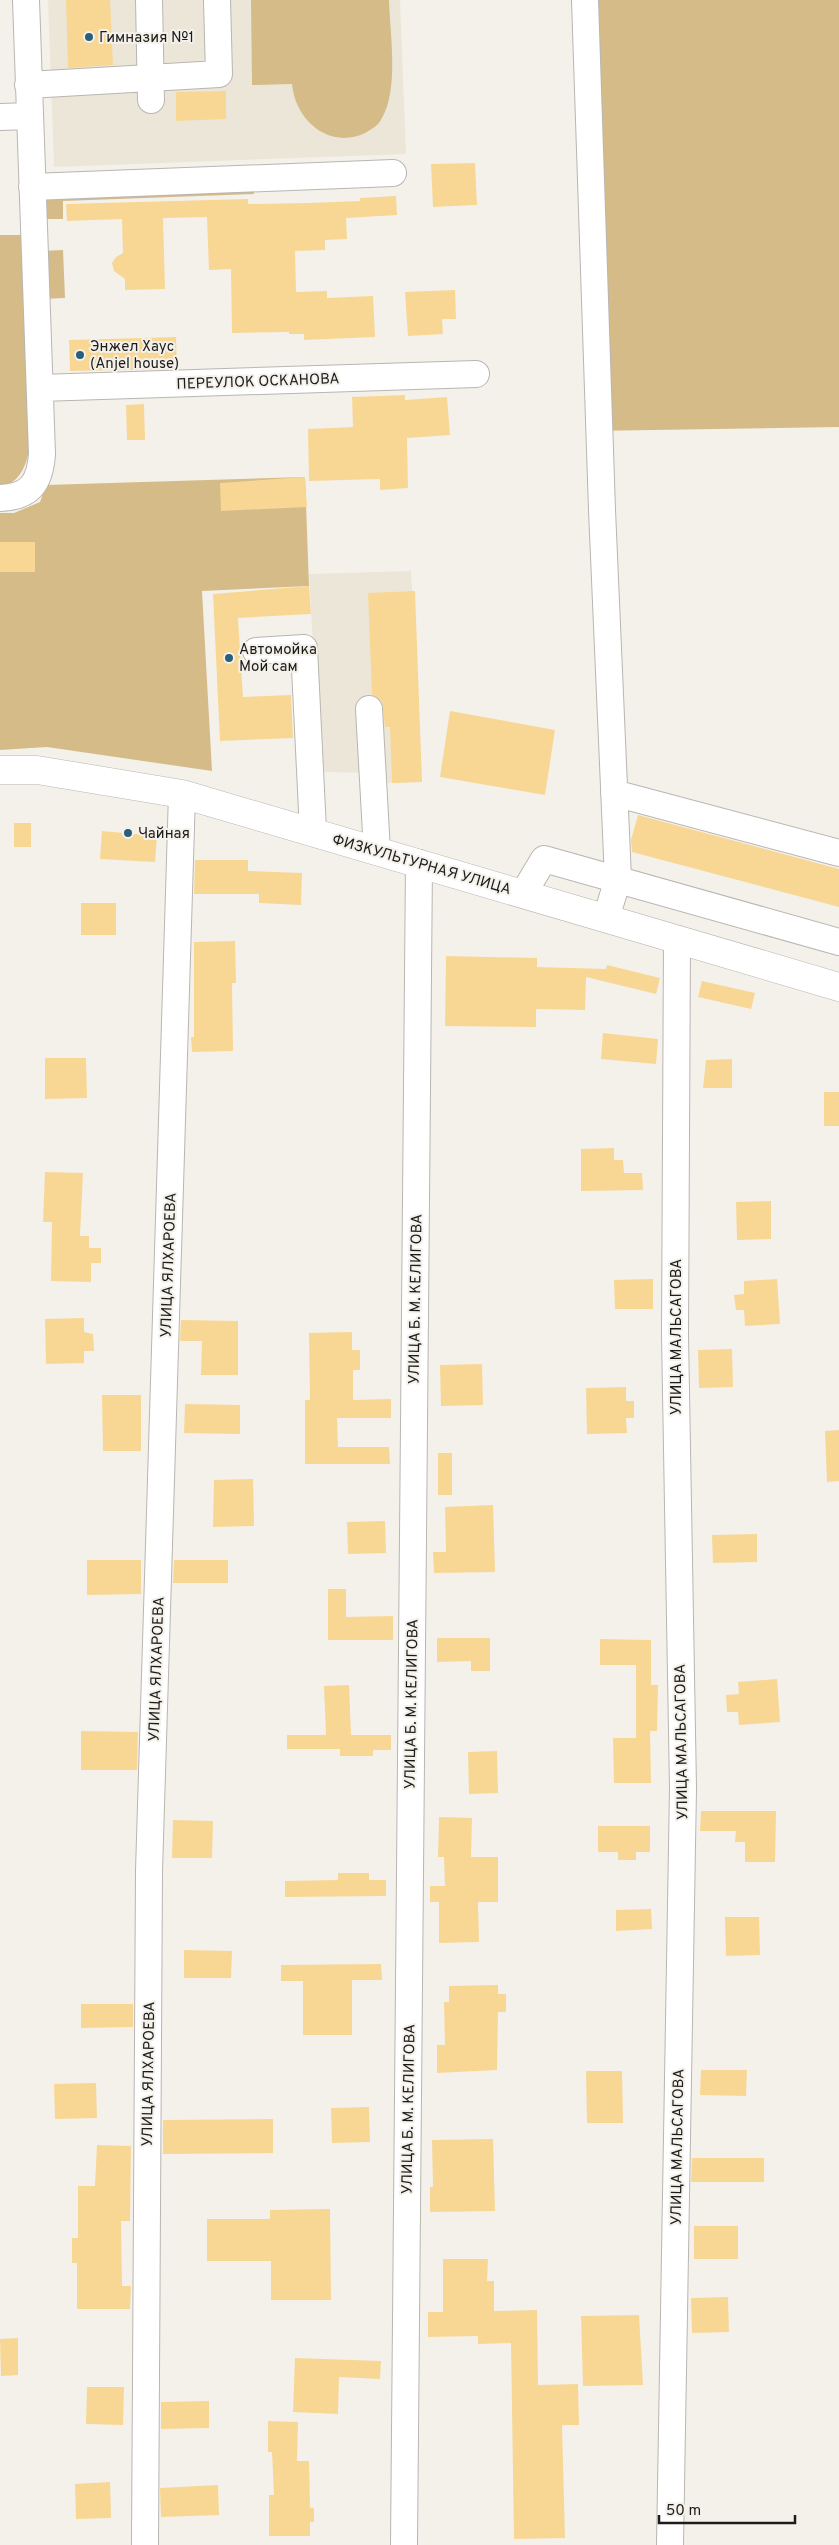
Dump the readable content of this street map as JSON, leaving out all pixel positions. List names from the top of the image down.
{
  "streets": {
    "main road": ["ФИЗКУЛЬТУРНАЯ УЛИЦА"],
    "street": [
      "ПЕРЕУЛОК ОСКАНОВА",
      "УЛИЦА ЯЛХАРОЕВА",
      "УЛИЦА Б. М. КЕЛИГОВА",
      "УЛИЦА МАЛЬСАГОВА"
    ]
  },
  "crossings": [
    ["ФИЗКУЛЬТУРНАЯ УЛИЦА", "УЛИЦА ЯЛХАРОЕВА"],
    ["ФИЗКУЛЬТУРНАЯ УЛИЦА", "УЛИЦА Б. М. КЕЛИГОВА"],
    ["ФИЗКУЛЬТУРНАЯ УЛИЦА", "УЛИЦА МАЛЬСАГОВА"]
  ],
  "places": [
    "Гимназия №1",
    "Энжел Хаус (Anjel house)",
    "Автомойка Мой сам",
    "Чайная"
  ],
  "scale_bar": "50 m"
}
